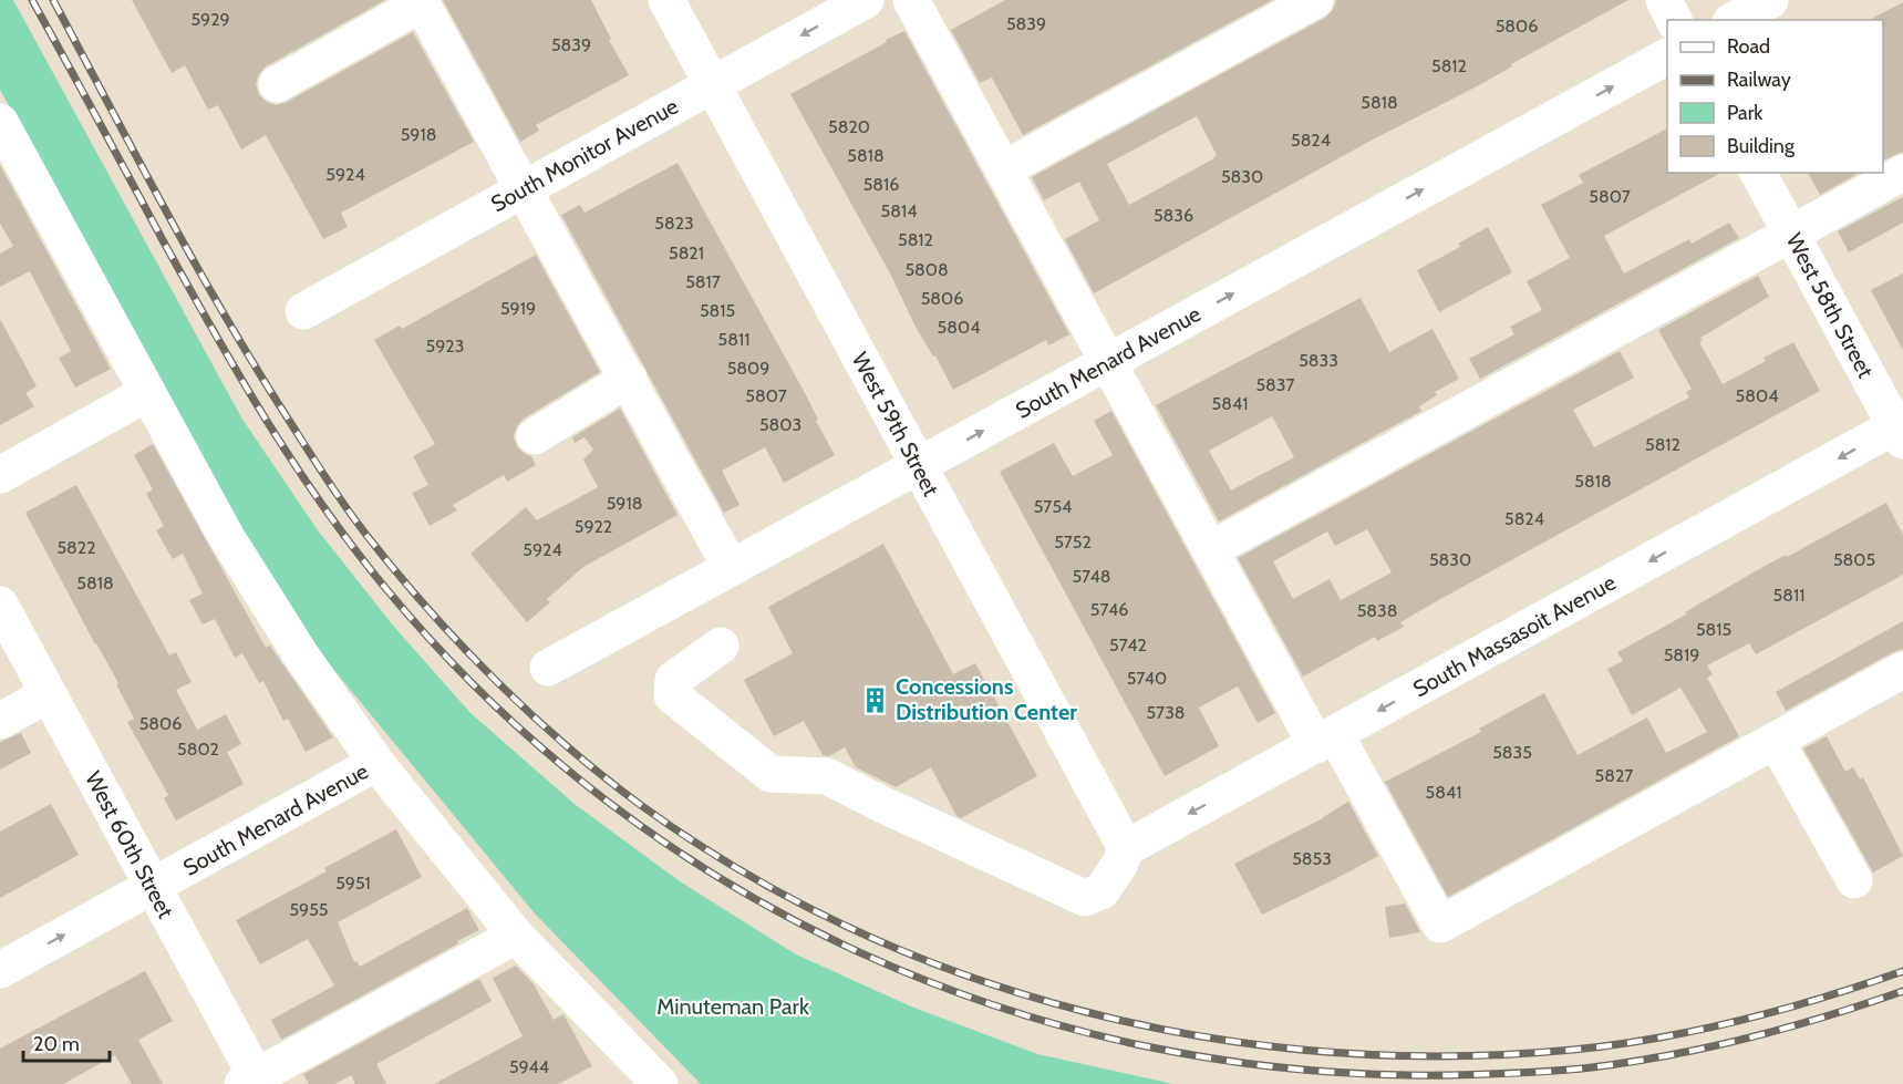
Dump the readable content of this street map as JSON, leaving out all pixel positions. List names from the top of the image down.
{
  "streets": {
    "street": [
      "South Monitor Avenue",
      "West 58th Street",
      "South Menard Avenue",
      "West 59th Street",
      "South Massasoit Avenue",
      "West 60th Street"
    ]
  },
  "crossings": [
    ["South Monitor Avenue", "West 59th Street"],
    ["West 58th Street", "South Massasoit Avenue"],
    ["South Menard Avenue", "West 59th Street"],
    ["South Menard Avenue", "West 60th Street"],
    ["West 59th Street", "South Massasoit Avenue"]
  ],
  "parks": ["Minuteman Park"],
  "places": {
    "building": ["Concessions Distribution Center"]
  },
  "house_numbers": [
    "5929",
    "5839",
    "5806",
    "5839",
    "5812",
    "5818",
    "5820",
    "5918",
    "5824",
    "5818",
    "5924",
    "5830",
    "5816",
    "5807",
    "5814",
    "5836",
    "5823",
    "5812",
    "5821",
    "5808",
    "5817",
    "5806",
    "5919",
    "5815",
    "5804",
    "5811",
    "5923",
    "5833",
    "5809",
    "5837",
    "5807",
    "5804",
    "5841",
    "5803",
    "5812",
    "5818",
    "5918",
    "5754",
    "5824",
    "5922",
    "5752",
    "5822",
    "5924",
    "5830",
    "5805",
    "5748",
    "5818",
    "5811",
    "5746",
    "5838",
    "5815",
    "5742",
    "5819",
    "5740",
    "5738",
    "5806",
    "5802",
    "5835",
    "5827",
    "5841",
    "5853",
    "5951",
    "5955",
    "5944"
  ],
  "legend": [
    "Road",
    "Railway",
    "Park",
    "Building"
  ],
  "scale_bar": "20 m"
}
